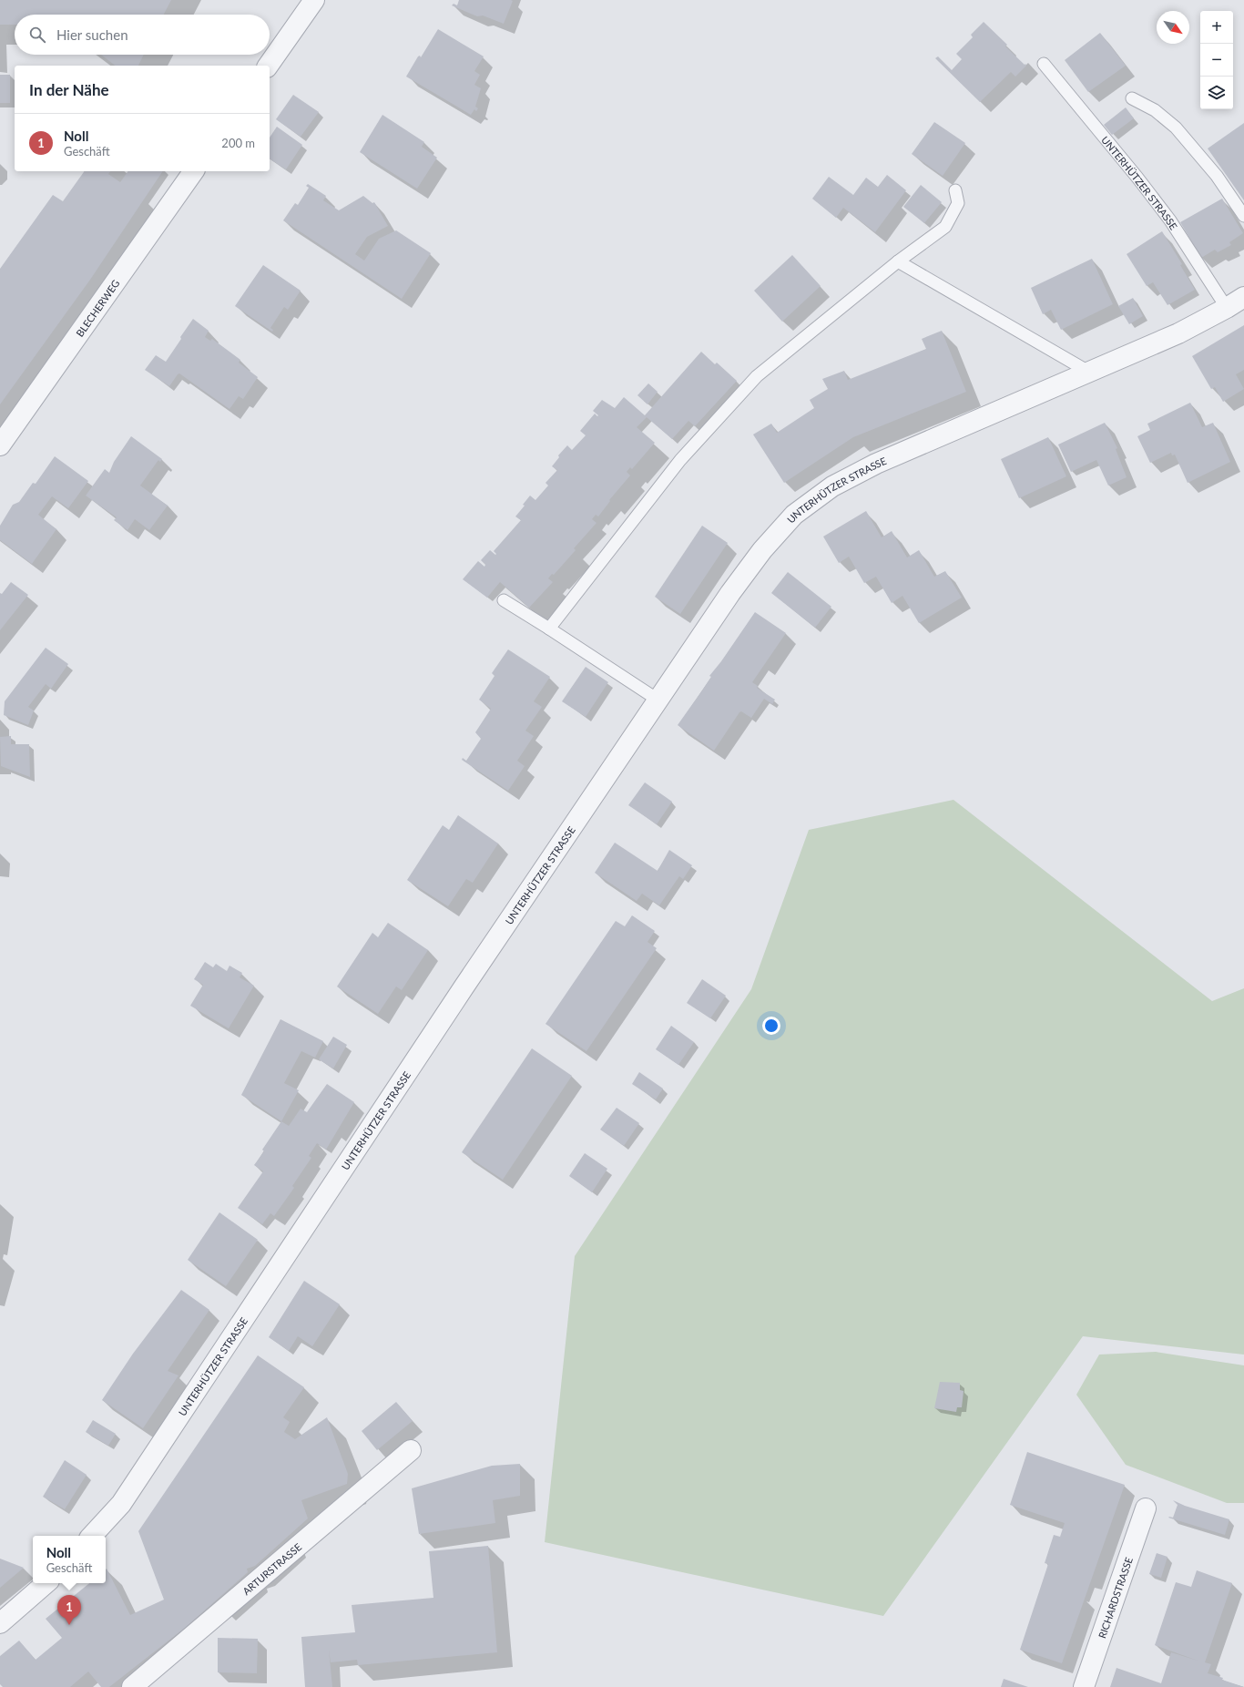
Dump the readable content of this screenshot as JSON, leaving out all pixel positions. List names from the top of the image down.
{
  "streets": {
    "street": [
      "UNTERHÜTZER STRASSE",
      "BLECHERWEG",
      "ARTURSTRASSE",
      "RICHARDSTRASSE"
    ]
  },
  "north": "bottom right",
  "page": {
    "map_buttons": ["+", "−"],
    "search": "Hier suchen",
    "heading": "In der Nähe",
    "list": [
      {
        "mark": "1",
        "name": "Noll",
        "note": "Geschäft",
        "value": "200 m"
      }
    ],
    "popup": ["Noll", "Geschäft"],
    "pins": "1"
  }
}
